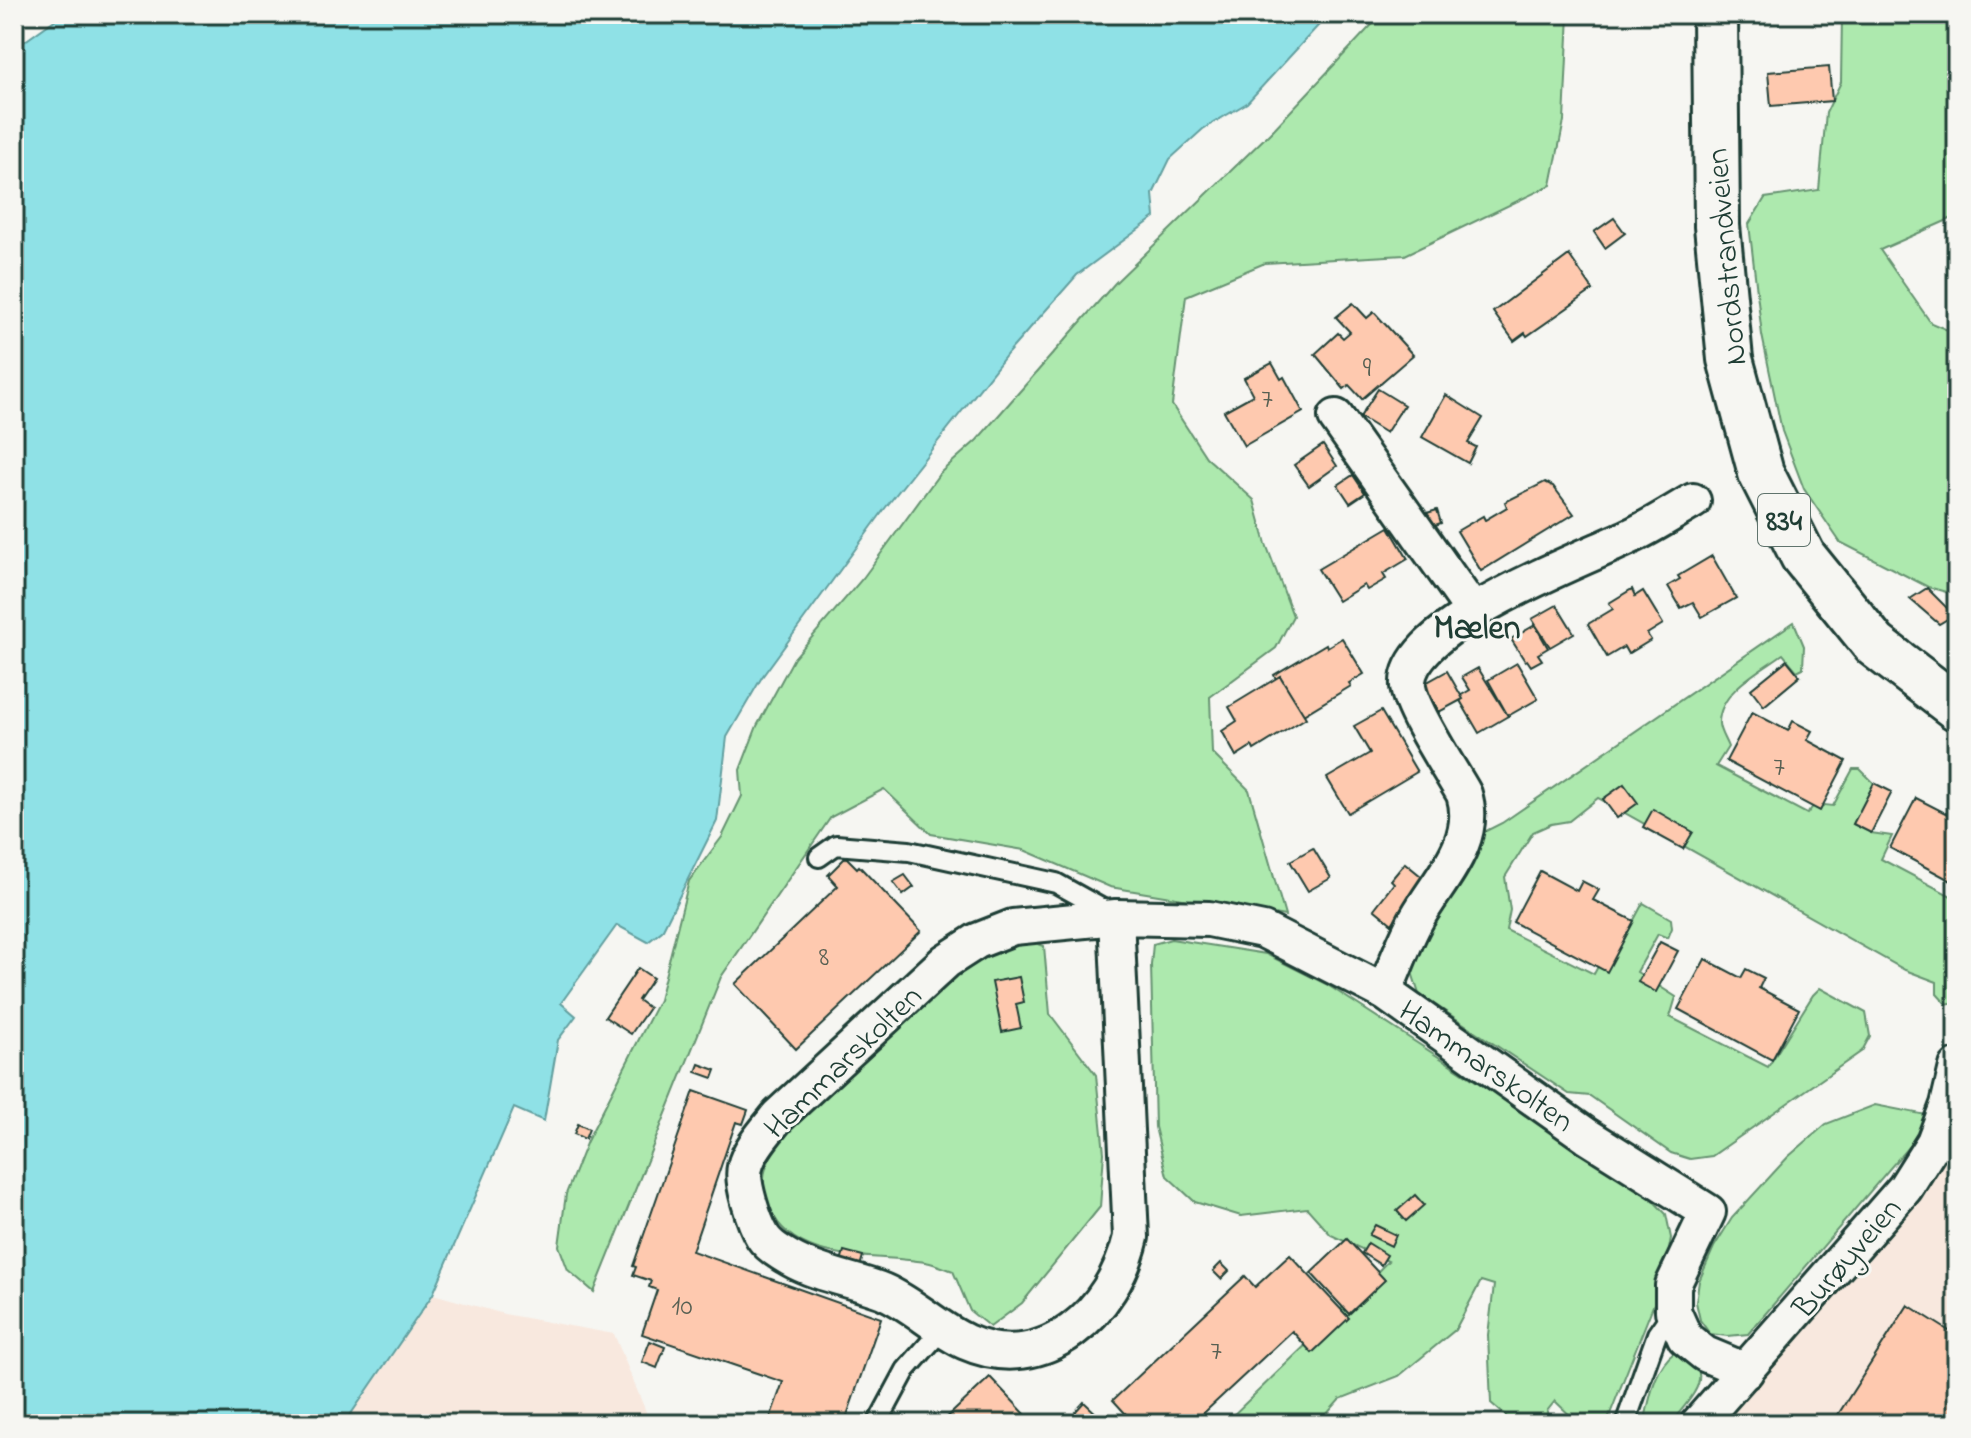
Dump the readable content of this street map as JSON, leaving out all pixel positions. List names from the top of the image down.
{
  "streets": {
    "main road": ["Nordstrandveien", "834"],
    "street": ["Hammarskolten", "Burøyveien"]
  },
  "districts": ["Mælen"],
  "house_numbers": [
    "9",
    "7",
    "7",
    "8",
    "10",
    "7"
  ]
}
